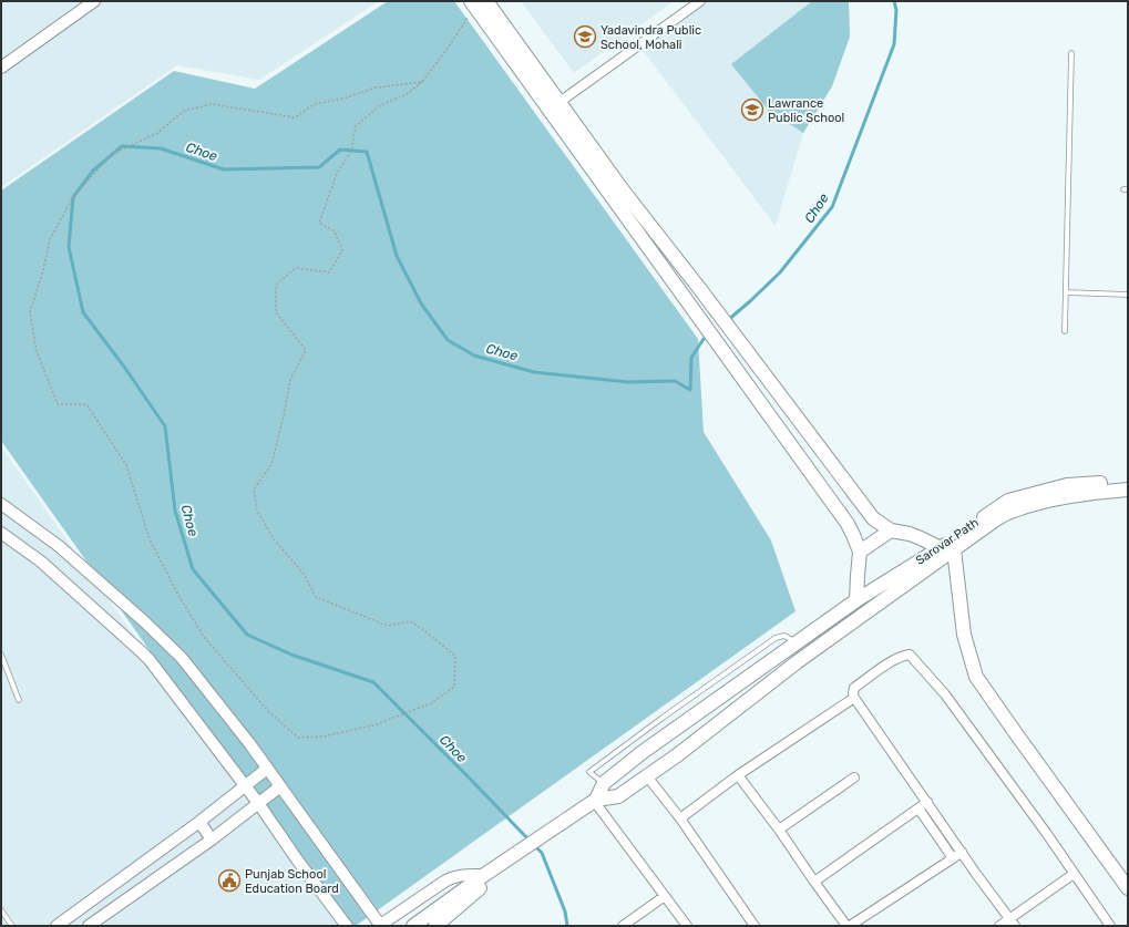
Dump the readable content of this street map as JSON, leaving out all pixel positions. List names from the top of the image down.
{
  "streets": {
    "main road": ["Sarovar Path"]
  },
  "water": ["Choe"],
  "places": {
    "school or university": ["Yadavindra Public School, Mohali", "Lawrance Public School"],
    "public building": ["Punjab School Education Board"]
  }
}
